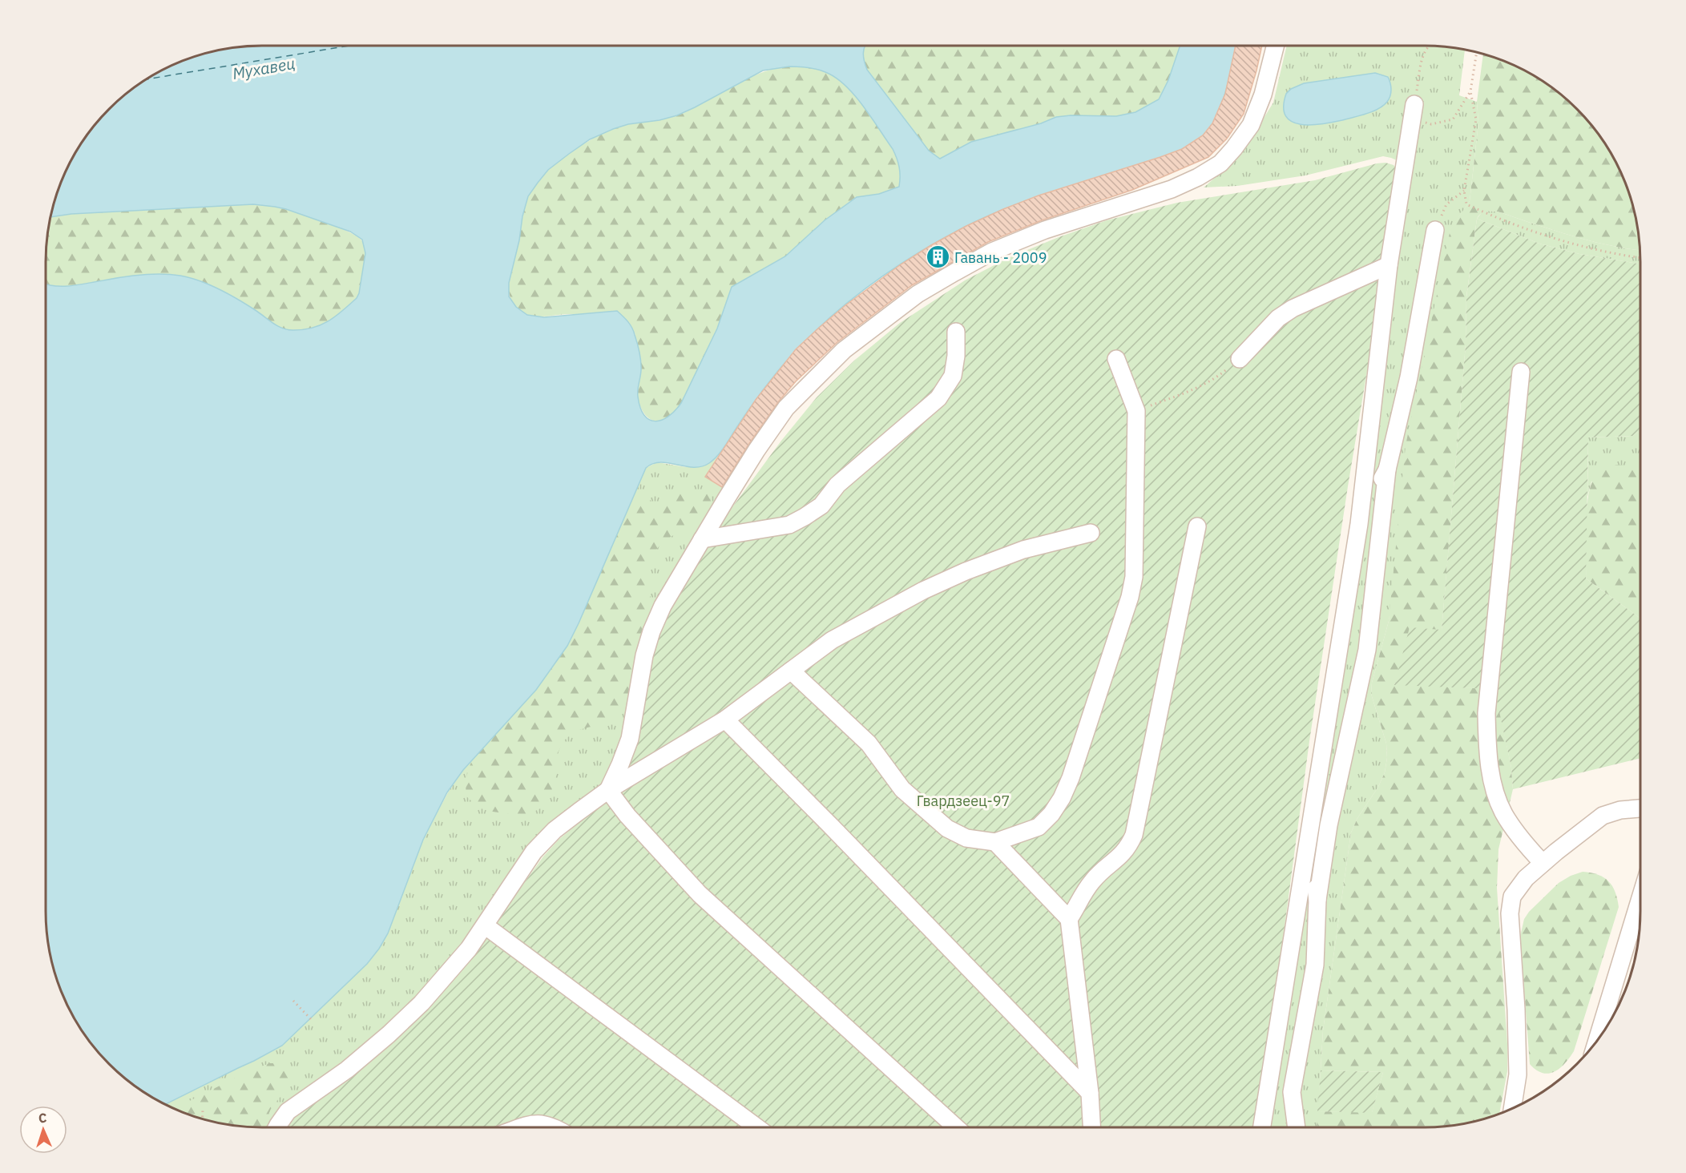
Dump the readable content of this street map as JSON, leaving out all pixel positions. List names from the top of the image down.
{
  "water": ["Мухавец"],
  "parks": ["Гвардзеец-97"],
  "places": {
    "building": ["Гавань - 2009"]
  },
  "north": "top"
}
